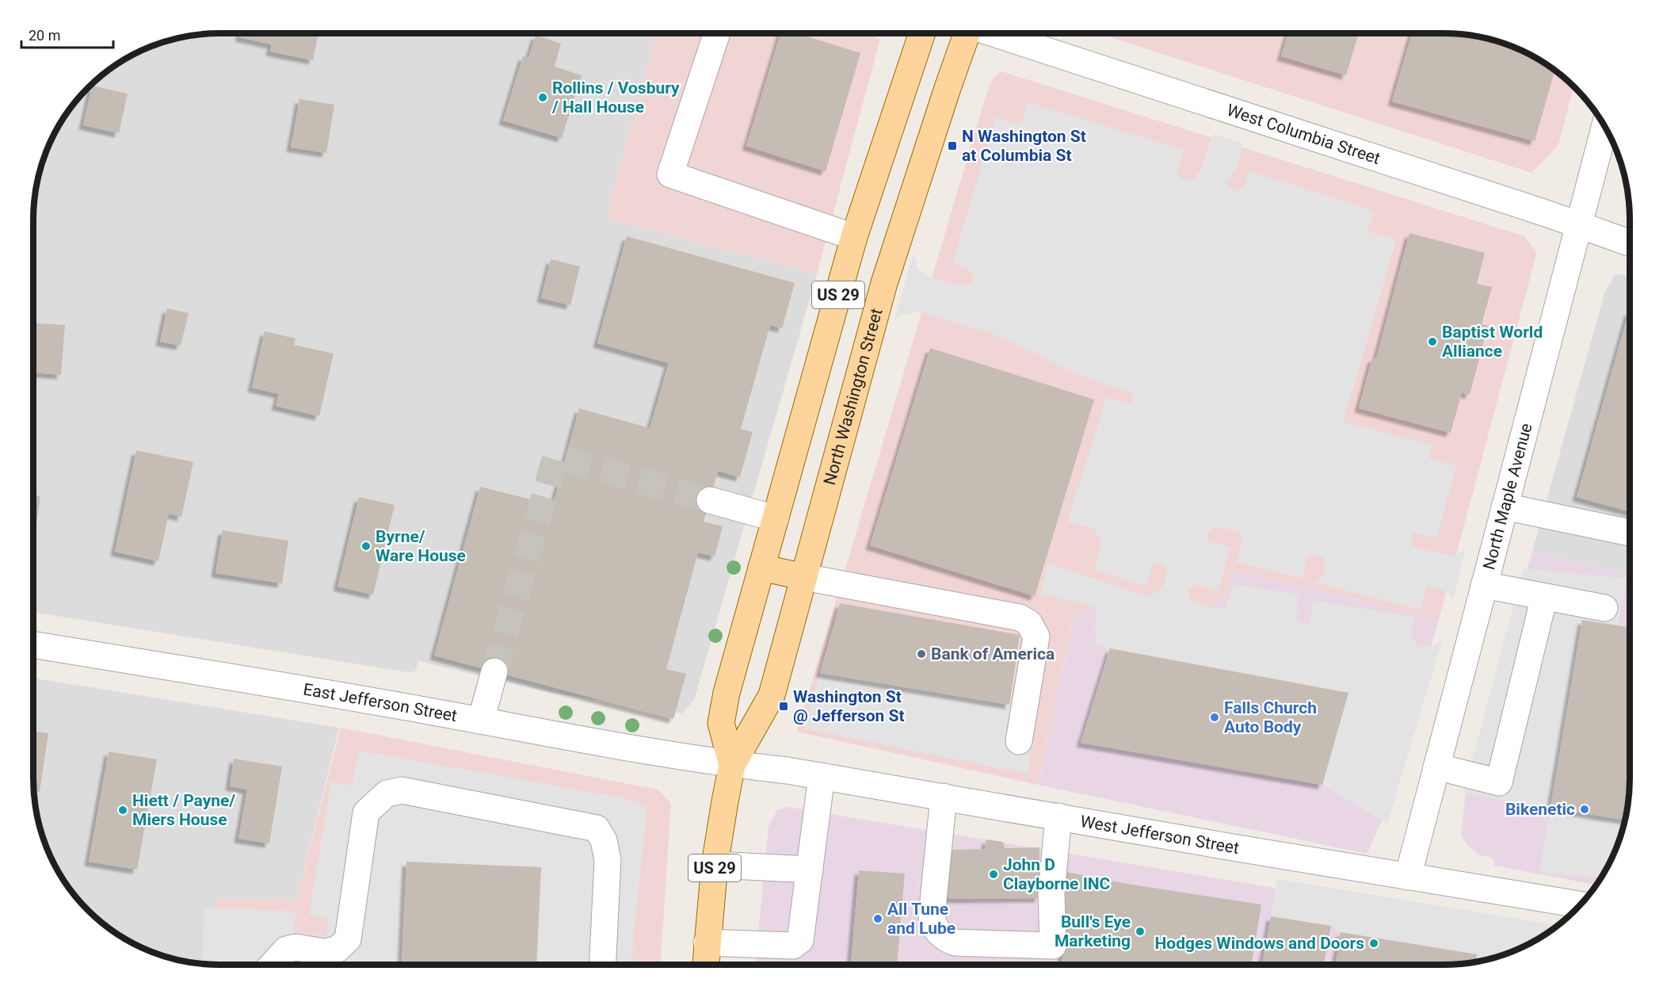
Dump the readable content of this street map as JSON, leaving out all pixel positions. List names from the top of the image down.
{
  "streets": {
    "main road": ["US 29", "North Washington Street"],
    "street": [
      "West Columbia Street",
      "North Maple Avenue",
      "East Jefferson Street",
      "West Jefferson Street"
    ]
  },
  "crossings": [
    ["West Columbia Street", "North Maple Avenue"],
    ["North Washington Street", "East Jefferson Street"],
    ["North Washington Street", "West Jefferson Street"],
    ["North Maple Avenue", "West Jefferson Street"],
    ["East Jefferson Street", "West Jefferson Street"]
  ],
  "places": {
    "other": [
      "Rollins / Vosbury / Hall House",
      "Baptist World Alliance",
      "Byrne/ Ware House",
      "Bank of America",
      "Falls Church Auto Body",
      "Bikenetic",
      "Hiett / Payne/ Miers House",
      "John D Clayborne INC",
      "All Tune and Lube",
      "Bull's Eye Marketing",
      "Hodges Windows and Doors"
    ],
    "transit": ["N Washington St at Columbia St", "Washington St @ Jefferson St"]
  },
  "scale_bar": "20 m"
}
